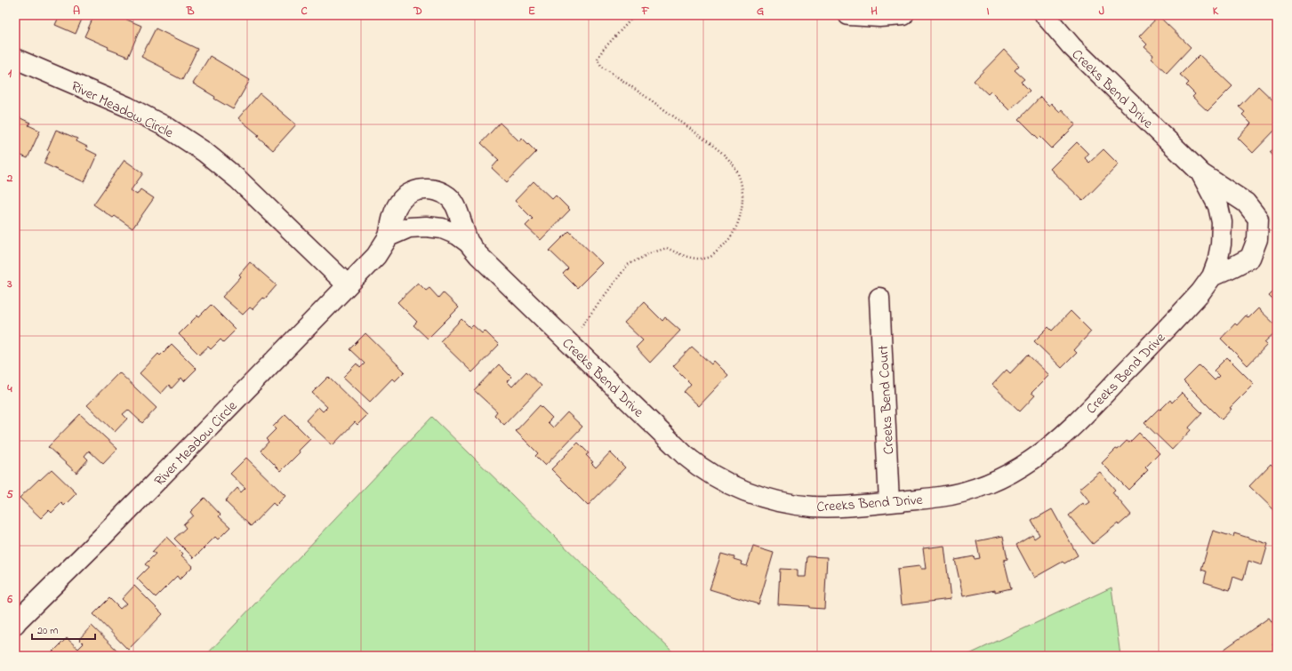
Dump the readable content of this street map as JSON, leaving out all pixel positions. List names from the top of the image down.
{
  "streets": {
    "street": ["Creeks Bend Drive", "River Meadow Circle", "Creeks Bend Court"]
  },
  "crossings": [
    ["Creeks Bend Drive", "River Meadow Circle"],
    ["Creeks Bend Drive", "Creeks Bend Court"]
  ],
  "scale_bar": "20 m",
  "grid": {
    "columns": [
      "A",
      "B",
      "C",
      "D",
      "E",
      "F",
      "G",
      "H",
      "I",
      "J",
      "K"
    ],
    "rows": [
      "1",
      "2",
      "3",
      "4",
      "5",
      "6"
    ]
  }
}
